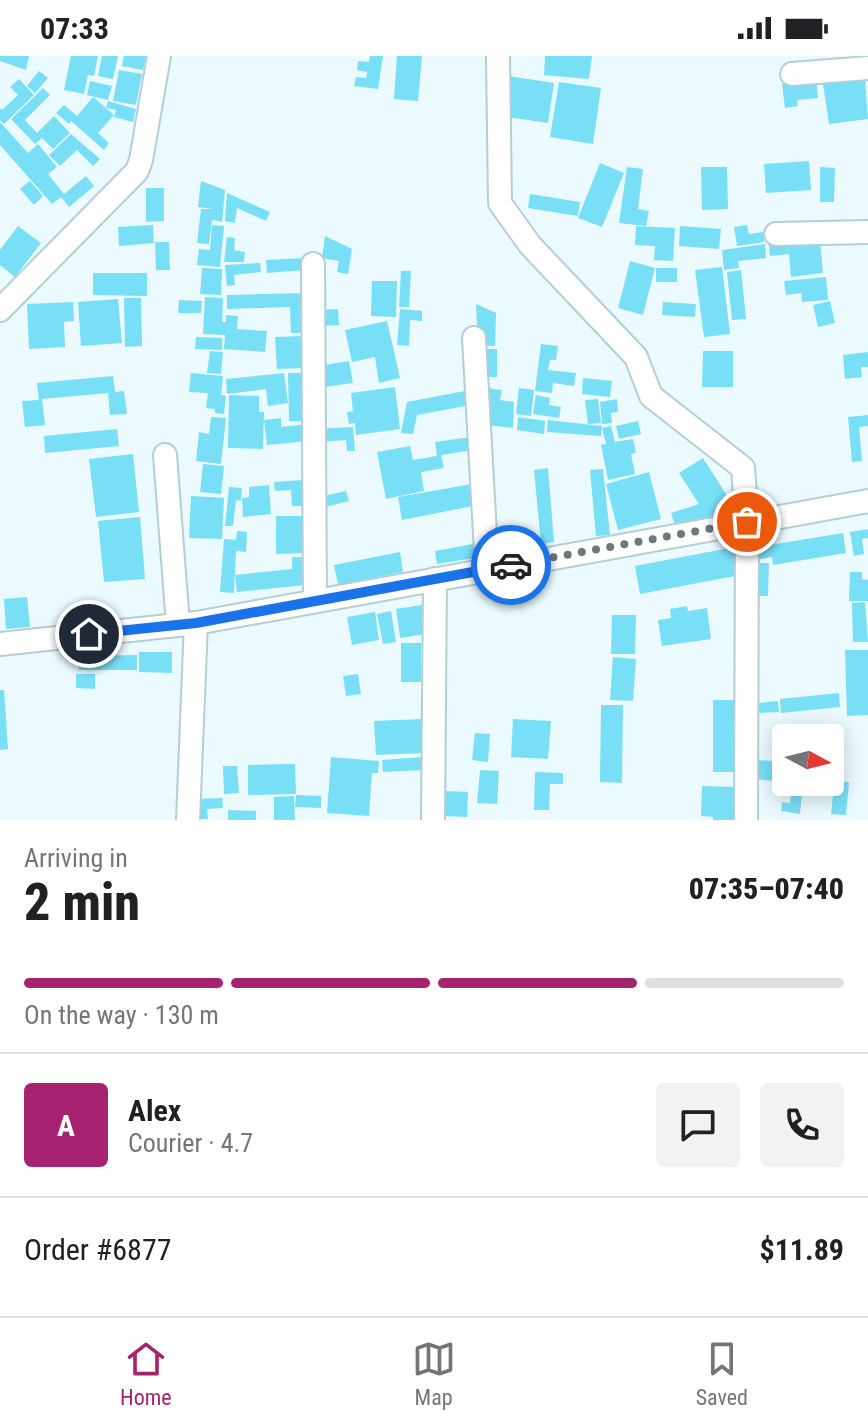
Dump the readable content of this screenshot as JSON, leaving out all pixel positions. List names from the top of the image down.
{
  "north": "right",
  "page": {
    "status": "07:33",
    "heading": ["2 min", "Arriving in", "07:35–07:40"],
    "panel": [
      "Alex",
      "Courier · 4.7",
      "Order #6877",
      "$11.89"
    ],
    "bar": "On the way · 130 m",
    "round": "A",
    "tabs": ["Home", "Map", "Saved"]
  }
}
